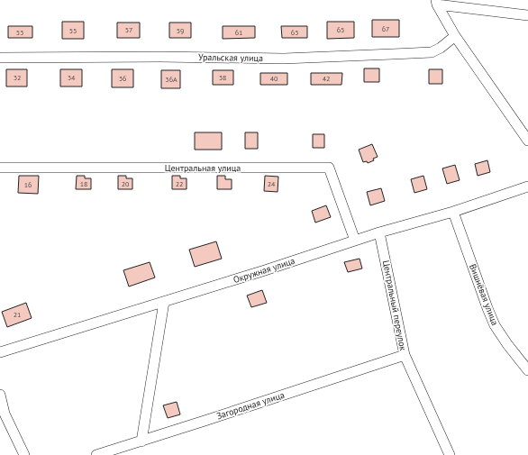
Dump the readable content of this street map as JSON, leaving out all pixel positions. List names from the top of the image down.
{
  "streets": {
    "street": [
      "Уральская улица",
      "Центральная улица",
      "Окружная улица",
      "Вишнёвая улица",
      "Центральный переулок",
      "Загородная улица"
    ]
  },
  "crossings": [
    ["Центральная улица", "Окружная улица"],
    ["Окружная улица", "Вишнёвая улица"],
    ["Окружная улица", "Центральный переулок"],
    ["Центральный переулок", "Загородная улица"]
  ],
  "house_numbers": [
    "67",
    "57",
    "65",
    "55",
    "59",
    "53",
    "61",
    "63",
    "32",
    "34",
    "38",
    "36",
    "40",
    "42",
    "36А",
    "18",
    "20",
    "22",
    "24",
    "16",
    "21"
  ]
}
